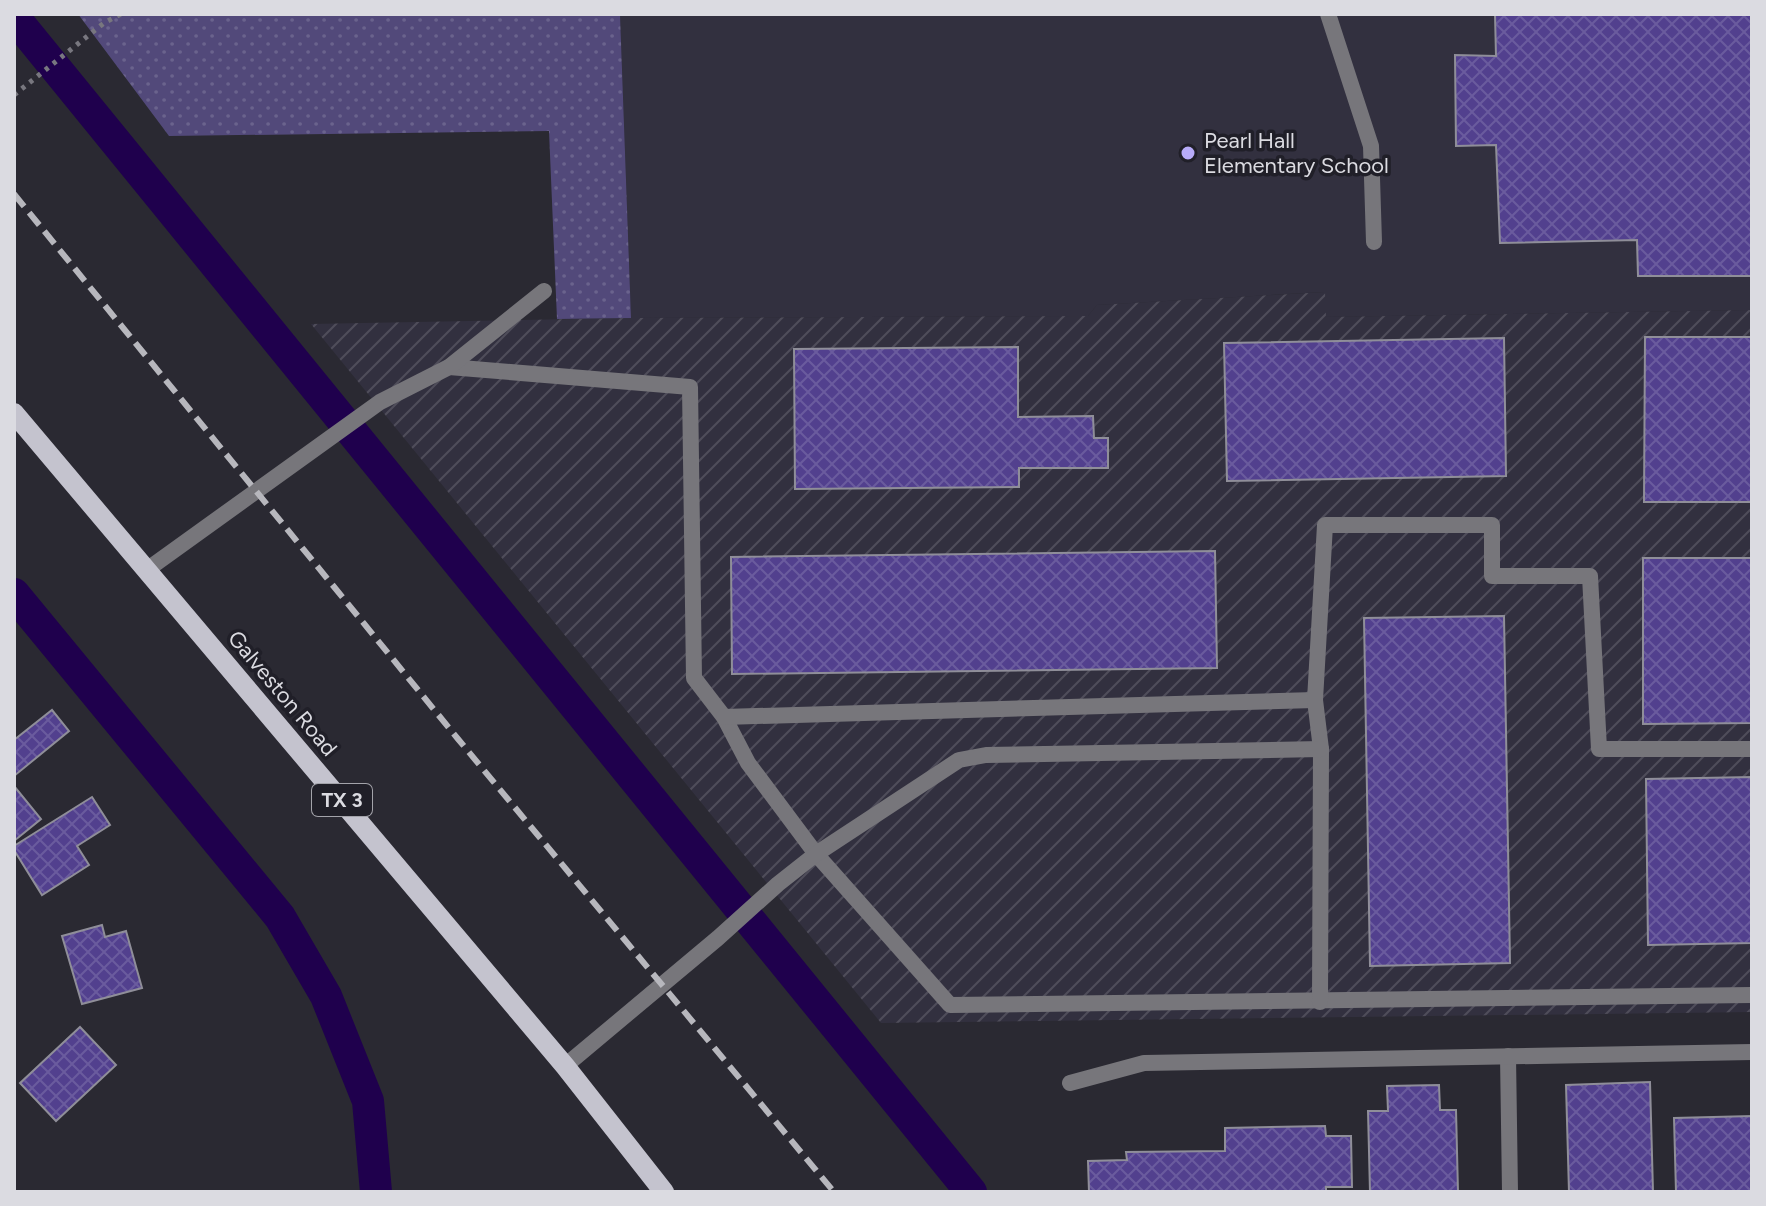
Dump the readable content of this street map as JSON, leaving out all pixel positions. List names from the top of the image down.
{
  "streets": {
    "main road": ["Galveston Road", "TX 3"]
  },
  "places": ["Pearl Hall Elementary School"]
}
